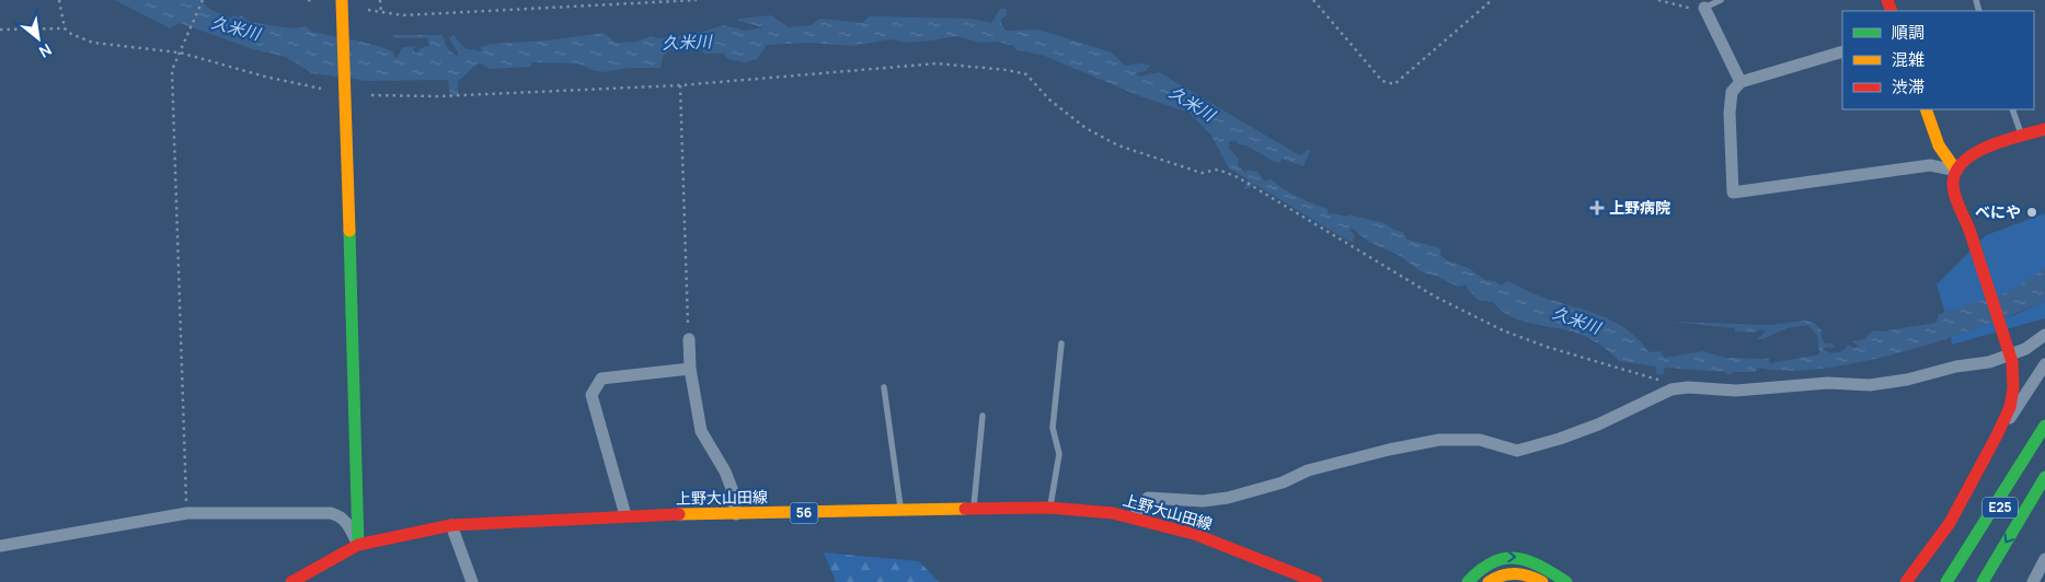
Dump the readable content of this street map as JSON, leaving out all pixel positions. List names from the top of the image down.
{
  "streets": {
    "main road": ["上野大山田線", "E25", "56"]
  },
  "water": ["久米川"],
  "places": {
    "health": ["上野病院"],
    "other": ["べにや"]
  },
  "legend": ["順調", "混雑", "渋滞"],
  "north": "bottom right"
}
